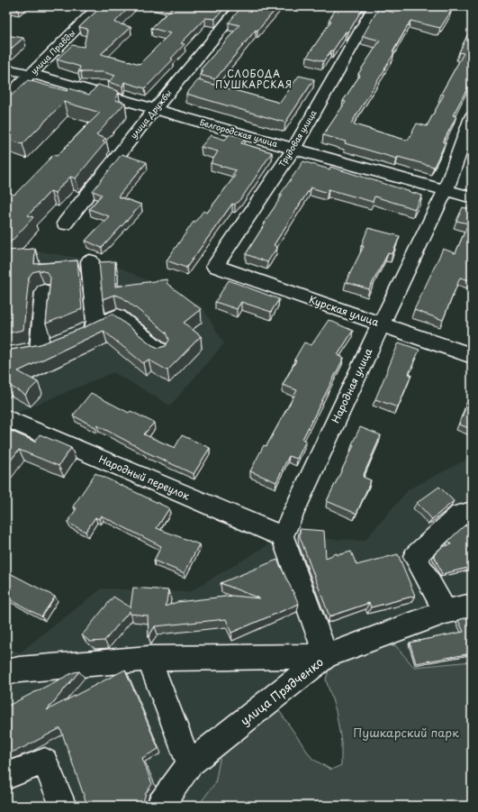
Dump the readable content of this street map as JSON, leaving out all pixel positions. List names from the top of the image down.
{
  "streets": {
    "street": [
      "улица Правды",
      "улица Дружбы",
      "Белгородская улица",
      "Трудовая улица",
      "Курская улица",
      "Народная улица",
      "Народный переулок",
      "улица Прядченко"
    ]
  },
  "crossings": [
    ["улица Правды", "Белгородская улица"],
    ["улица Дружбы", "Белгородская улица"],
    ["Белгородская улица", "Трудовая улица"],
    ["Белгородская улица", "Народная улица"],
    ["Трудовая улица", "Курская улица"],
    ["Курская улица", "Народная улица"],
    ["Народная улица", "Народный переулок"]
  ],
  "districts": ["СЛОБОДА ПУШКАРСКАЯ"],
  "parks": ["Пушкарский парк"]
}
